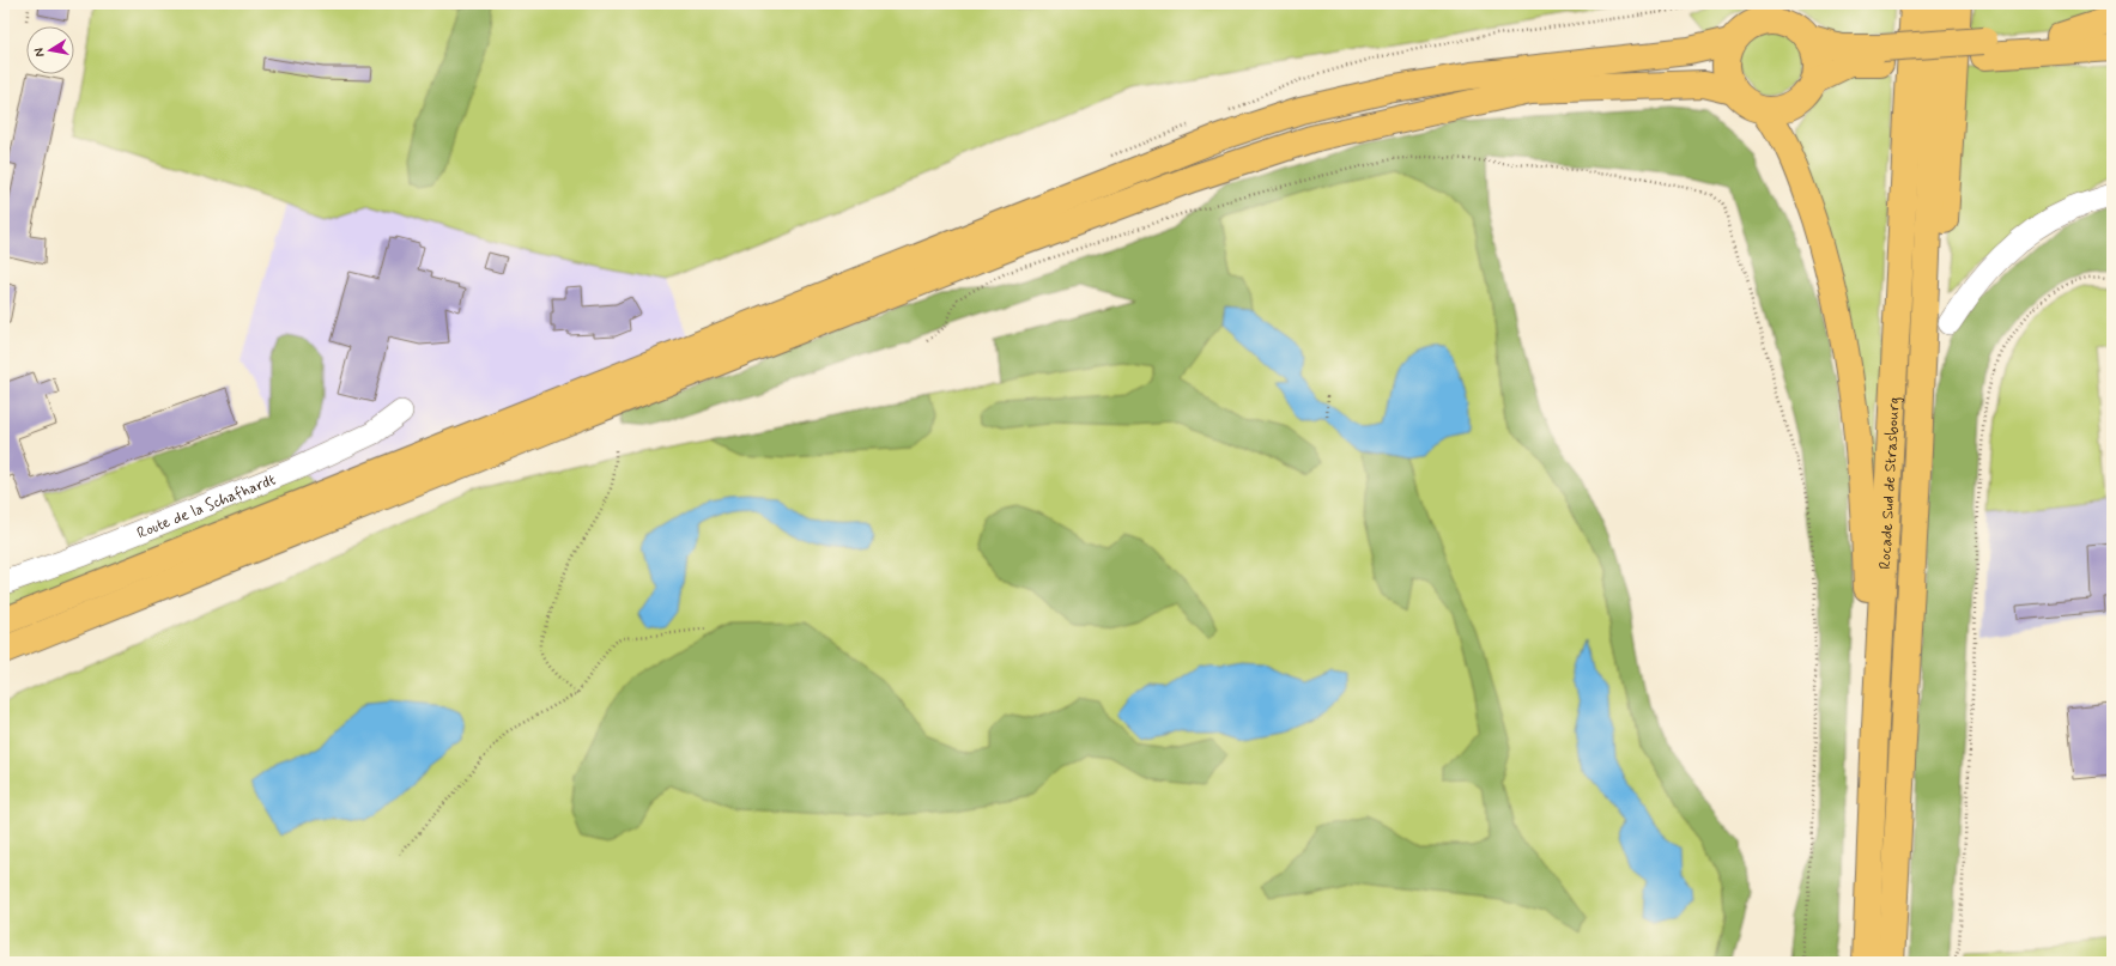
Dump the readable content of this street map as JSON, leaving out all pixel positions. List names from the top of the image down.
{
  "streets": {
    "main road": ["Rocade Sud de Strasbourg"],
    "street": ["Route de la Schafhardt"]
  },
  "north": "left"
}
